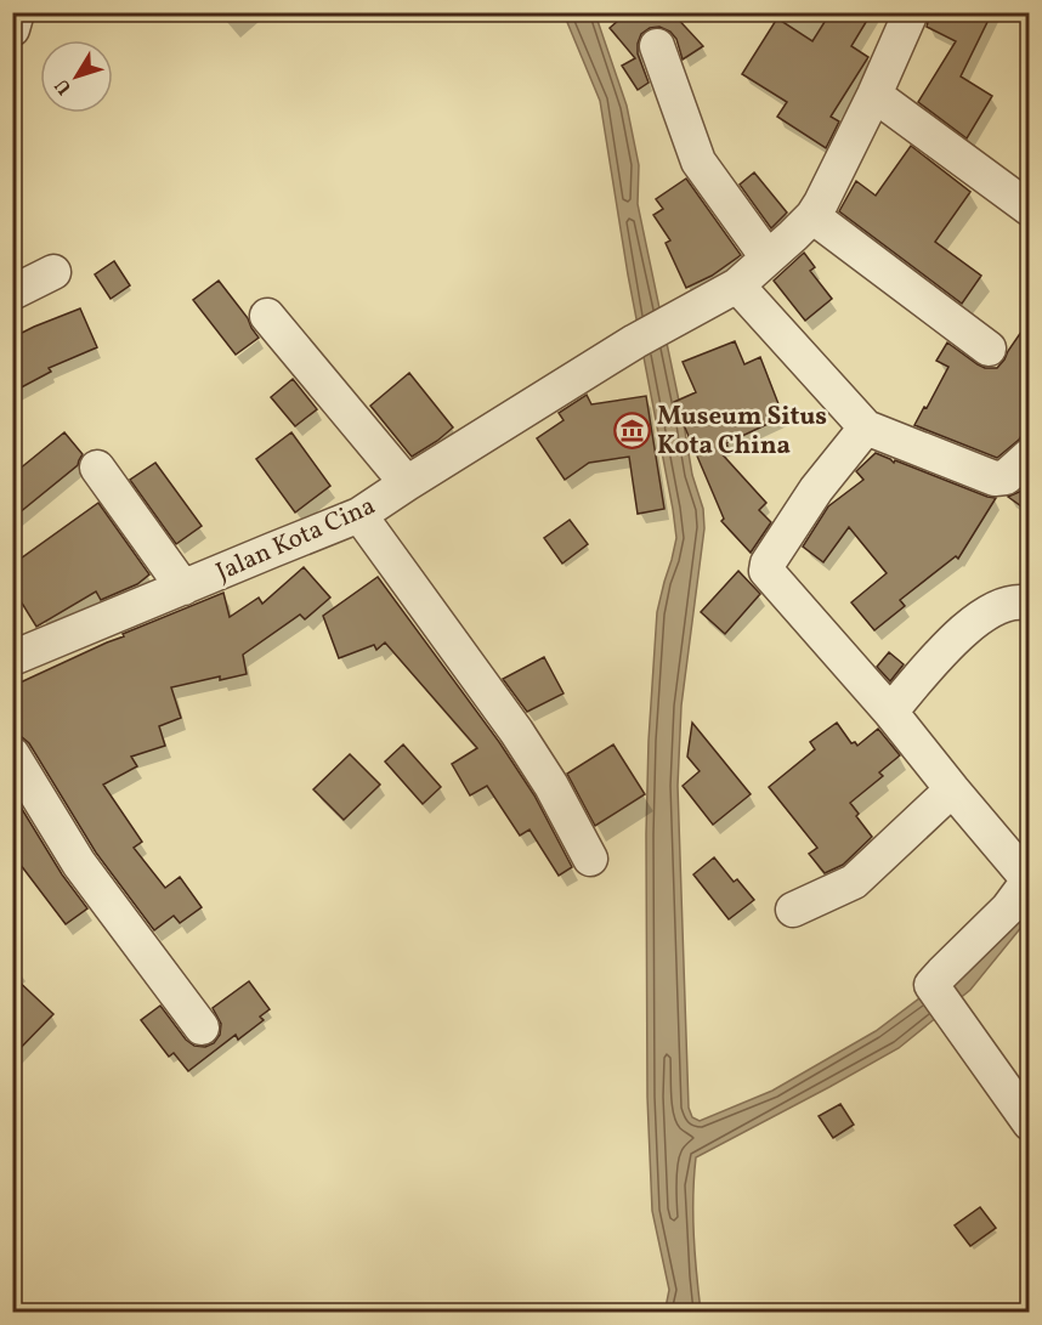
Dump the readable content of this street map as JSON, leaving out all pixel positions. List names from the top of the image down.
{
  "streets": {
    "street": ["Jalan Kota Cina"]
  },
  "places": {
    "museum": ["Museum Situs Kota China"]
  },
  "north": "bottom left"
}
